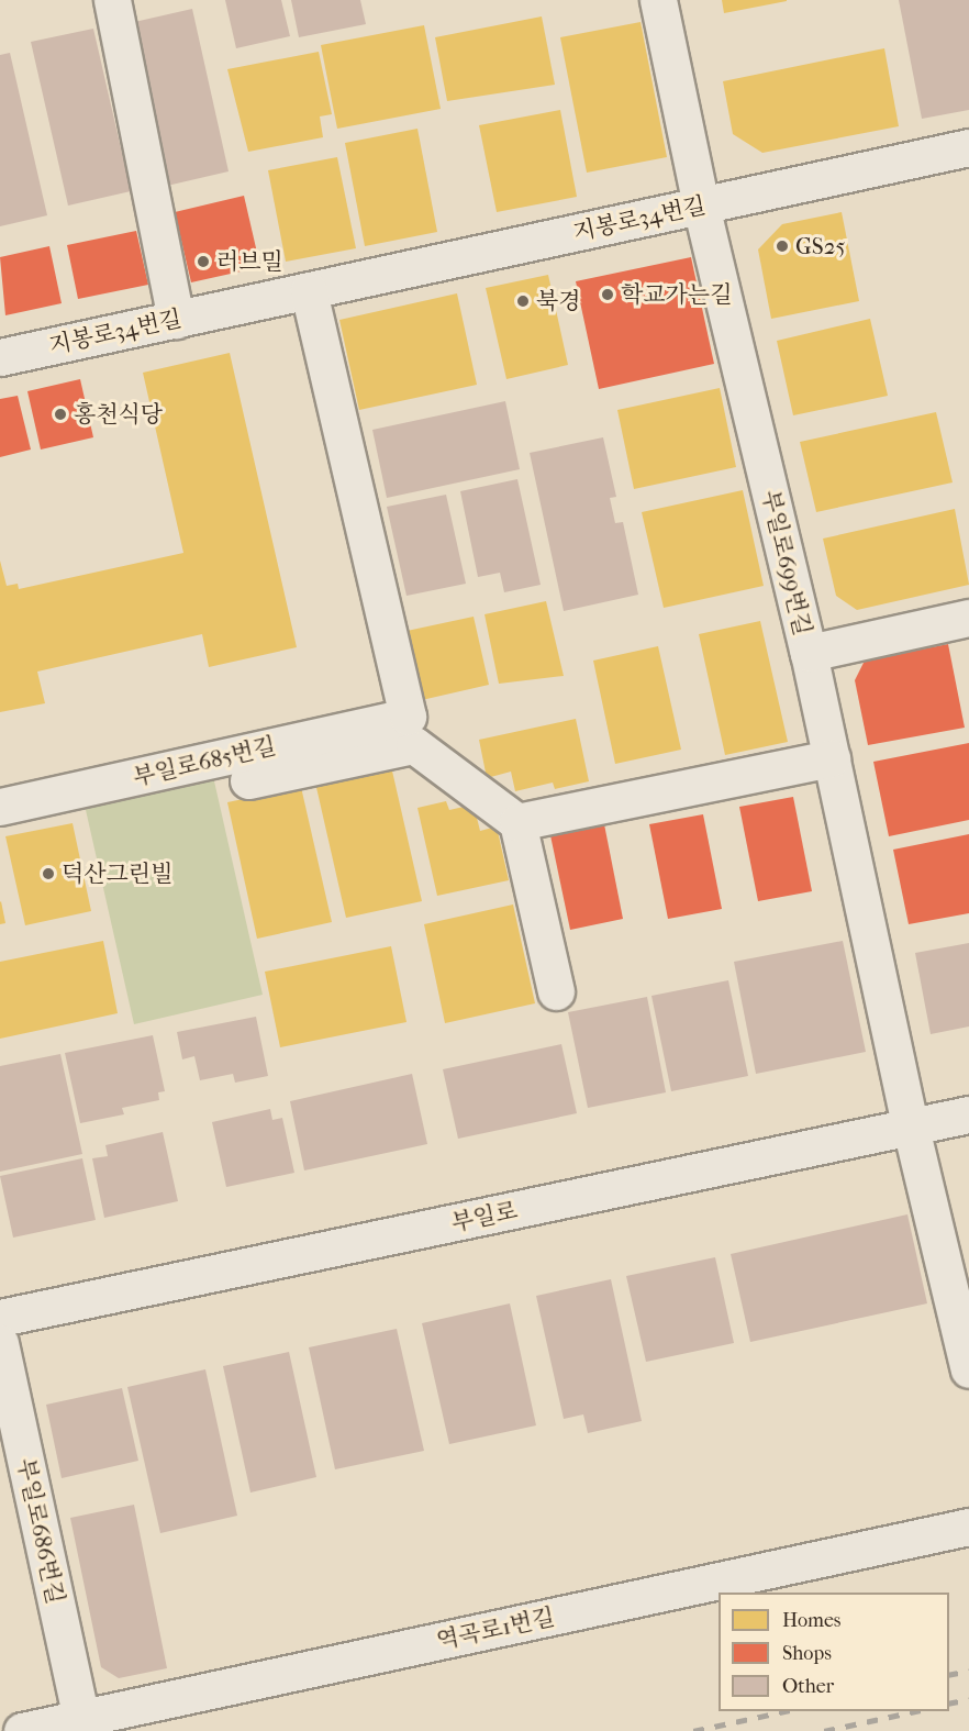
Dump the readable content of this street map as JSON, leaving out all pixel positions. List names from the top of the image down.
{
  "streets": {
    "street": [
      "지봉로34번길",
      "부일로699번길",
      "부일로685번길",
      "부일로",
      "부일로686번길",
      "역곡로1번길"
    ]
  },
  "crossings": [
    ["지봉로34번길", "부일로699번길"],
    ["지봉로34번길", "부일로685번길"],
    ["부일로699번길", "부일로"],
    ["부일로686번길", "역곡로1번길"]
  ],
  "places": [
    "GS25",
    "러브밀",
    "학교가는길",
    "북경",
    "홍천식당",
    "덕산그린빌"
  ],
  "legend": ["Homes", "Shops", "Other"]
}
